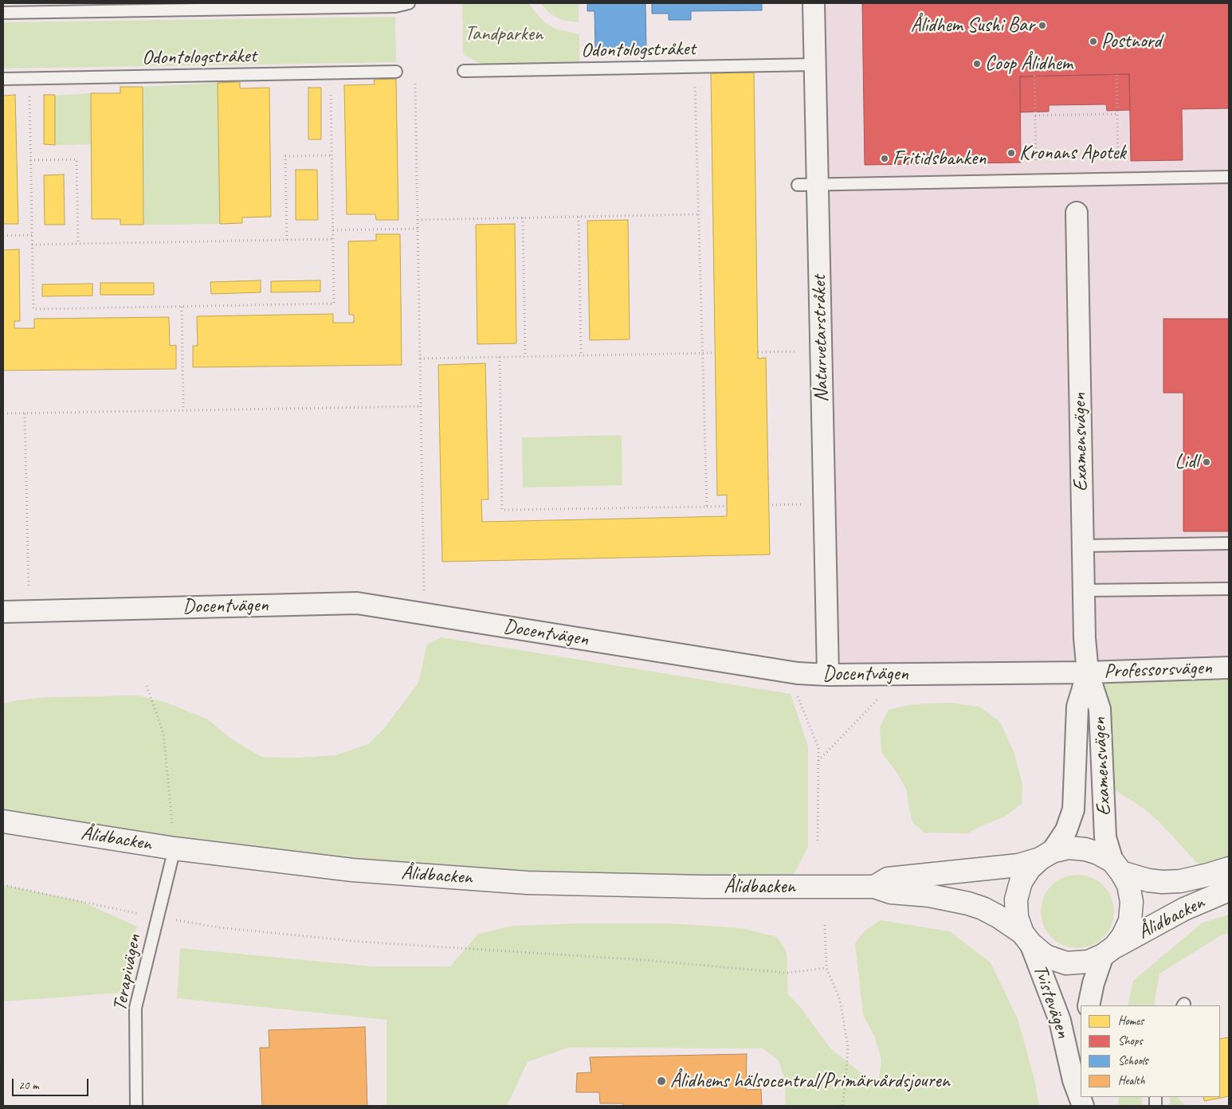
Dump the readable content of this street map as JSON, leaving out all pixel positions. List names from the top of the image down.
{
  "streets": {
    "main road": ["Ålidbacken"],
    "street": [
      "Naturvetarstråket",
      "Examensvägen",
      "Docentvägen",
      "Professorsvägen",
      "Tvistevägen"
    ],
    "lane": ["Odontologstråket", "Terapivägen"]
  },
  "crossings": [
    ["Odontologstråket", "Naturvetarstråket"],
    ["Naturvetarstråket", "Docentvägen"],
    ["Examensvägen", "Docentvägen"],
    ["Examensvägen", "Professorsvägen"],
    ["Examensvägen", "Ålidbacken"],
    ["Examensvägen", "Tvistevägen"],
    ["Docentvägen", "Professorsvägen"],
    ["Ålidbacken", "Terapivägen"],
    ["Ålidbacken", "Tvistevägen"]
  ],
  "parks": ["Tandparken"],
  "places": [
    "Ålidhem Sushi Bar",
    "Postnord",
    "Coop Ålidhem",
    "Kronans Apotek",
    "Fritidsbanken",
    "Lidl",
    "Ålidhems hälsocentral/Primärvårdsjouren"
  ],
  "legend": [
    "Homes",
    "Shops",
    "Schools",
    "Health"
  ],
  "scale_bar": "20 m"
}
